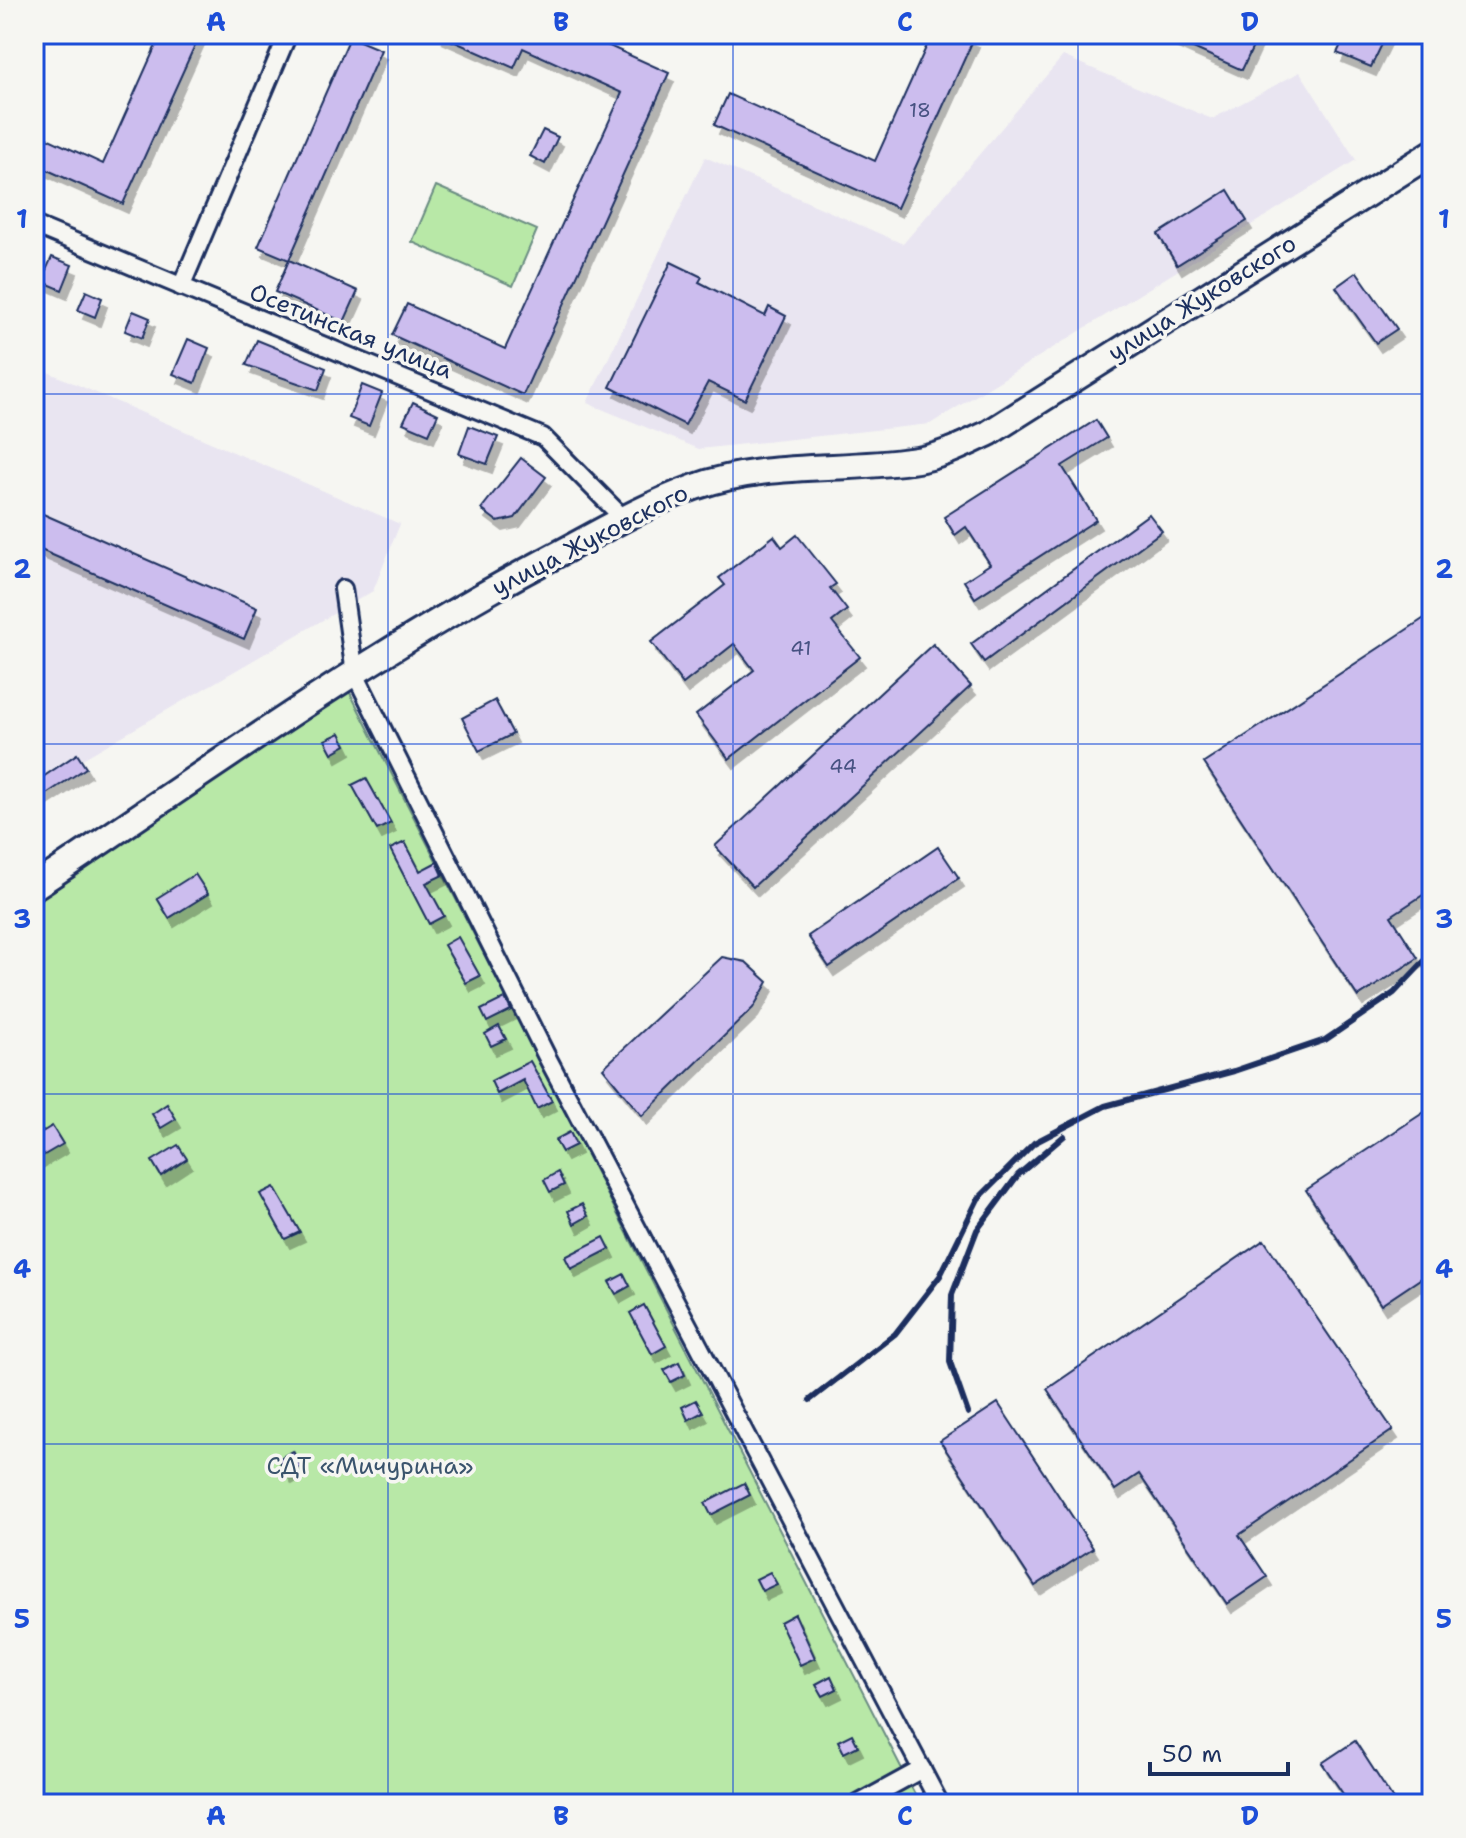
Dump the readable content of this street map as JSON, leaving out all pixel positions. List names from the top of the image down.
{
  "streets": {
    "main road": ["улица Жуковского"],
    "street": ["Осетинская улица"]
  },
  "crossings": [
    ["улица Жуковского", "Осетинская улица"]
  ],
  "parks": ["СДТ «Мичурина»"],
  "house_numbers": ["18", "41", "44"],
  "scale_bar": "50 m",
  "grid": {
    "columns": [
      "A",
      "B",
      "C",
      "D"
    ],
    "rows": [
      "1",
      "2",
      "3",
      "4",
      "5"
    ]
  }
}
